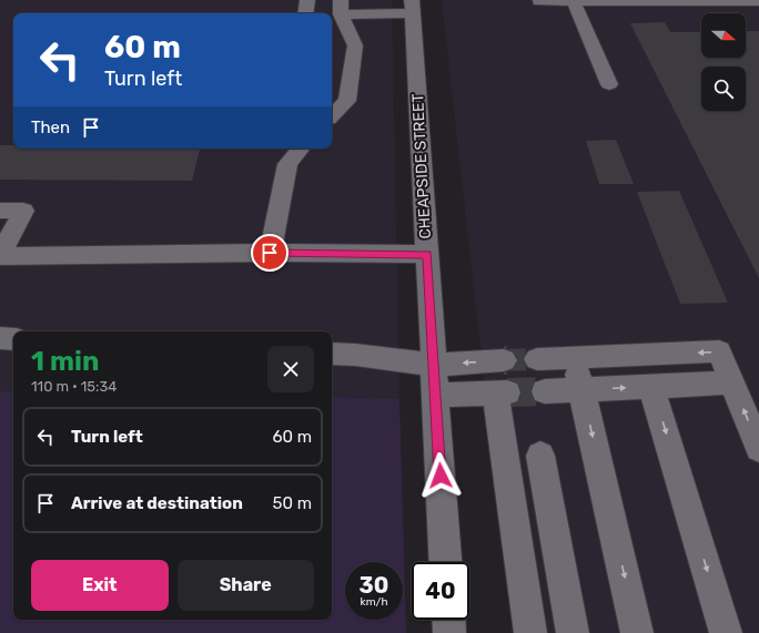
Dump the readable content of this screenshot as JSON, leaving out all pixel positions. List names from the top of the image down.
{
  "streets": {
    "street": ["CHEAPSIDE STREET"]
  },
  "north": "right",
  "page": {
    "turn": ["60 m", "Turn left"],
    "then": "Then",
    "heading": ["1 min", "110 m · 15:34"],
    "list": [
      {
        "name": "Turn left",
        "value": "60 m"
      },
      {
        "name": "Arrive at destination",
        "value": "50 m"
      }
    ],
    "buttons": ["Exit", "Share"],
    "speed": "30 km/h",
    "limit": "40"
  }
}
